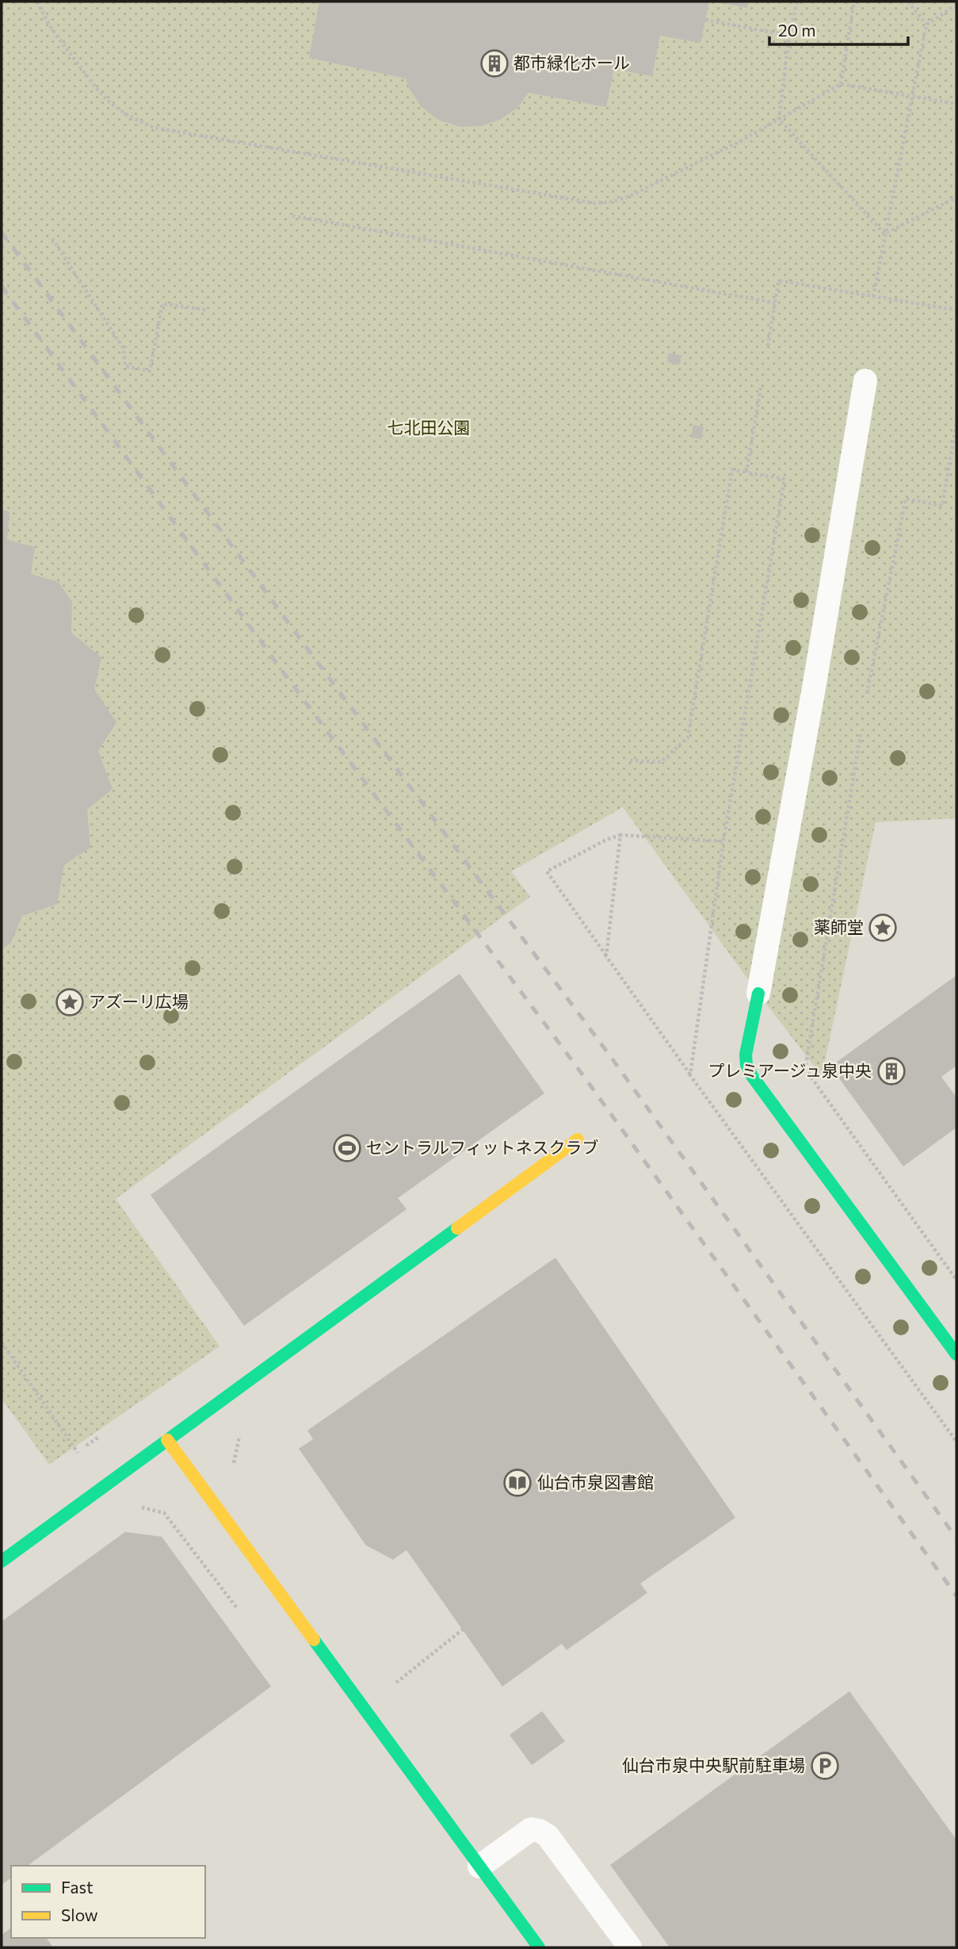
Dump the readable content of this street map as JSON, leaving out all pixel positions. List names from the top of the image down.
{
  "parks": ["七北田公園"],
  "places": {
    "building": ["都市緑化ホール", "プレミアージュ泉中央"],
    "place": ["薬師堂", "アズーリ広場"],
    "sports": ["セントラルフィットネスクラブ"],
    "library": ["仙台市泉図書館"],
    "parking": ["仙台市泉中央駅前駐車場"]
  },
  "legend": ["Fast", "Slow"],
  "scale_bar": "20 m"
}
